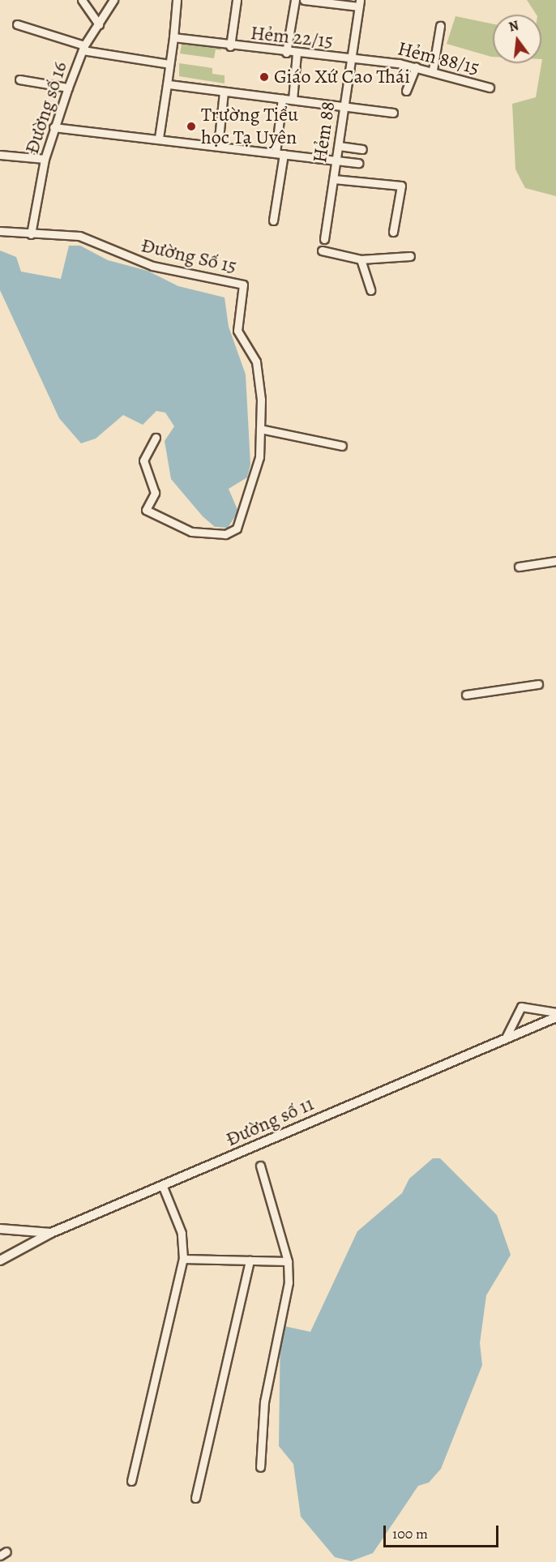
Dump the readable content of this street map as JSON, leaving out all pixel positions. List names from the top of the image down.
{
  "streets": {
    "street": [
      "Hẻm 22/15",
      "Hẻm 88/15",
      "Đường số 16",
      "Hẻm 88",
      "Đường Số 15",
      "Đường số 11"
    ]
  },
  "crossings": [
    ["Hẻm 22/15", "Hẻm 88/15"],
    ["Hẻm 22/15", "Hẻm 88"],
    ["Hẻm 88/15", "Hẻm 88"],
    ["Đường số 16", "Đường Số 15"]
  ],
  "places": ["Giáo Xứ Cao Thái", "Trường Tiểu học Tạ Uyên"],
  "scale_bar": "100 m",
  "north": "top"
}
